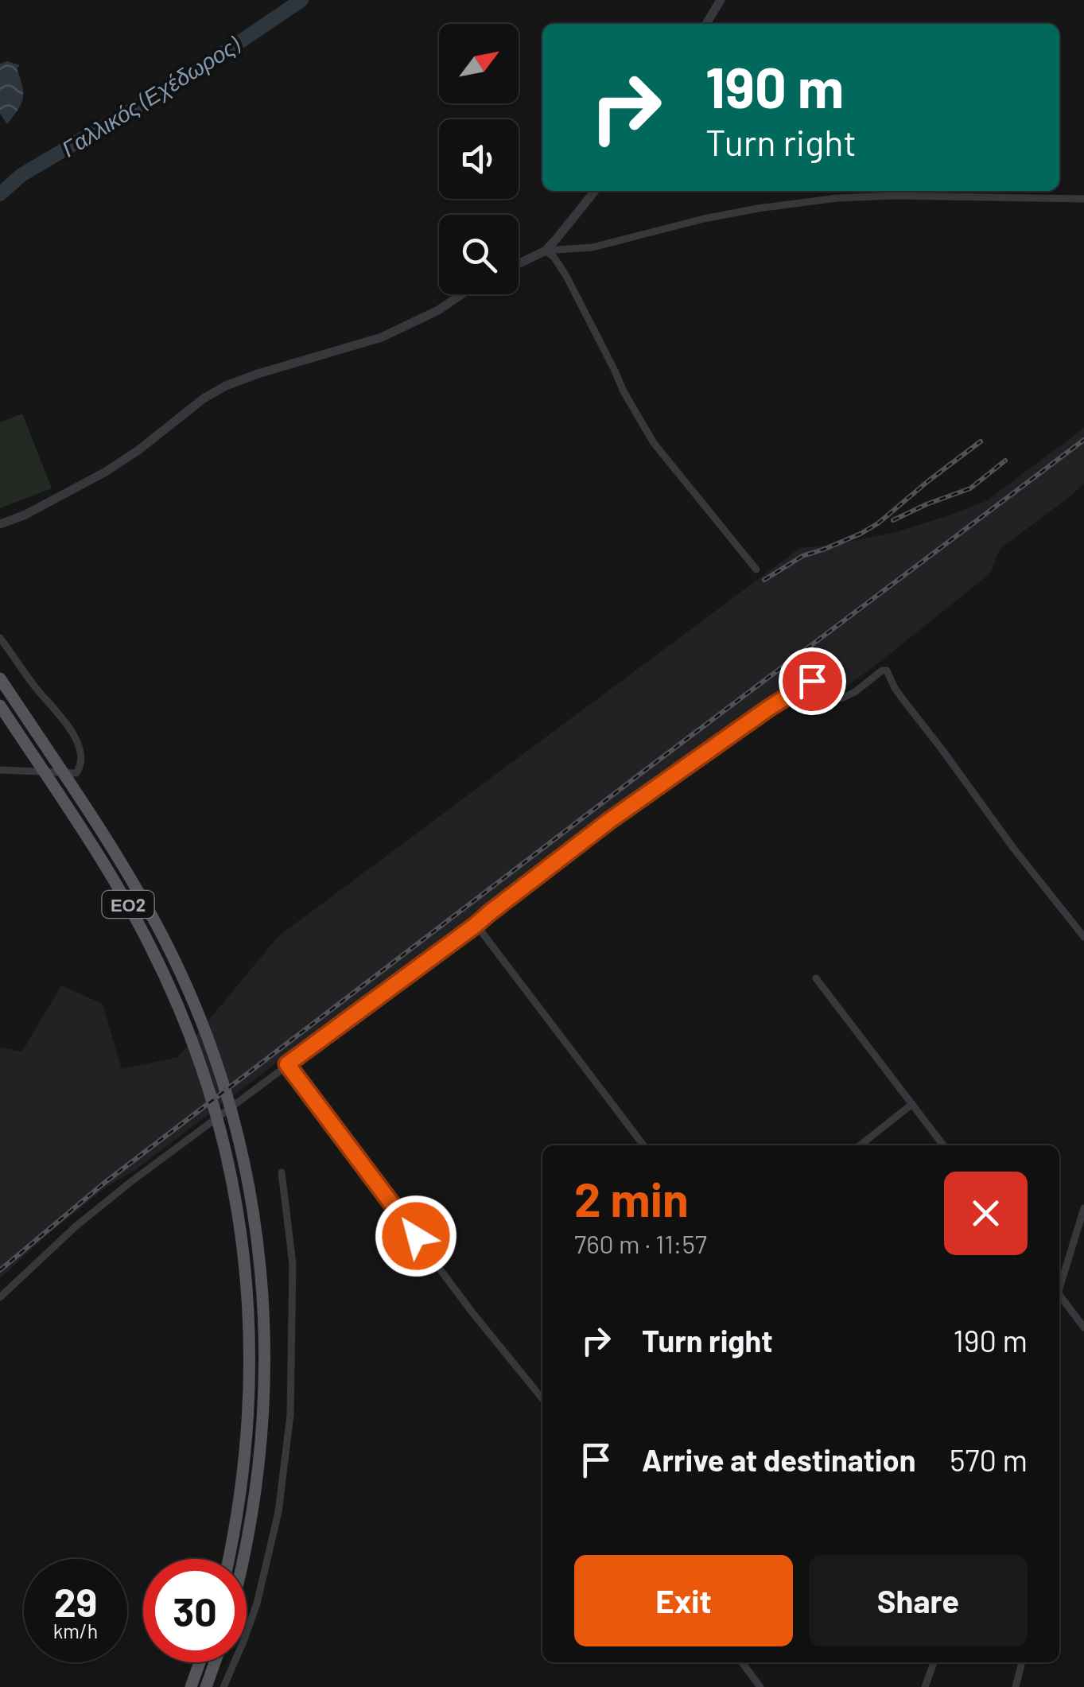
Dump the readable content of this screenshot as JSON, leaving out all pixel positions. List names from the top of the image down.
{
  "streets": {
    "main road": ["ΕΟ2"]
  },
  "water": ["Γαλλικός (Εχέδωρος)"],
  "north": "top right",
  "page": {
    "turn": ["190 m", "Turn right"],
    "heading": ["2 min", "760 m · 11:57"],
    "list": [
      {
        "name": "Turn right",
        "value": "190 m"
      },
      {
        "name": "Arrive at destination",
        "value": "570 m"
      }
    ],
    "buttons": ["Exit", "Share"],
    "speed": "29 km/h",
    "limit": "30"
  }
}
